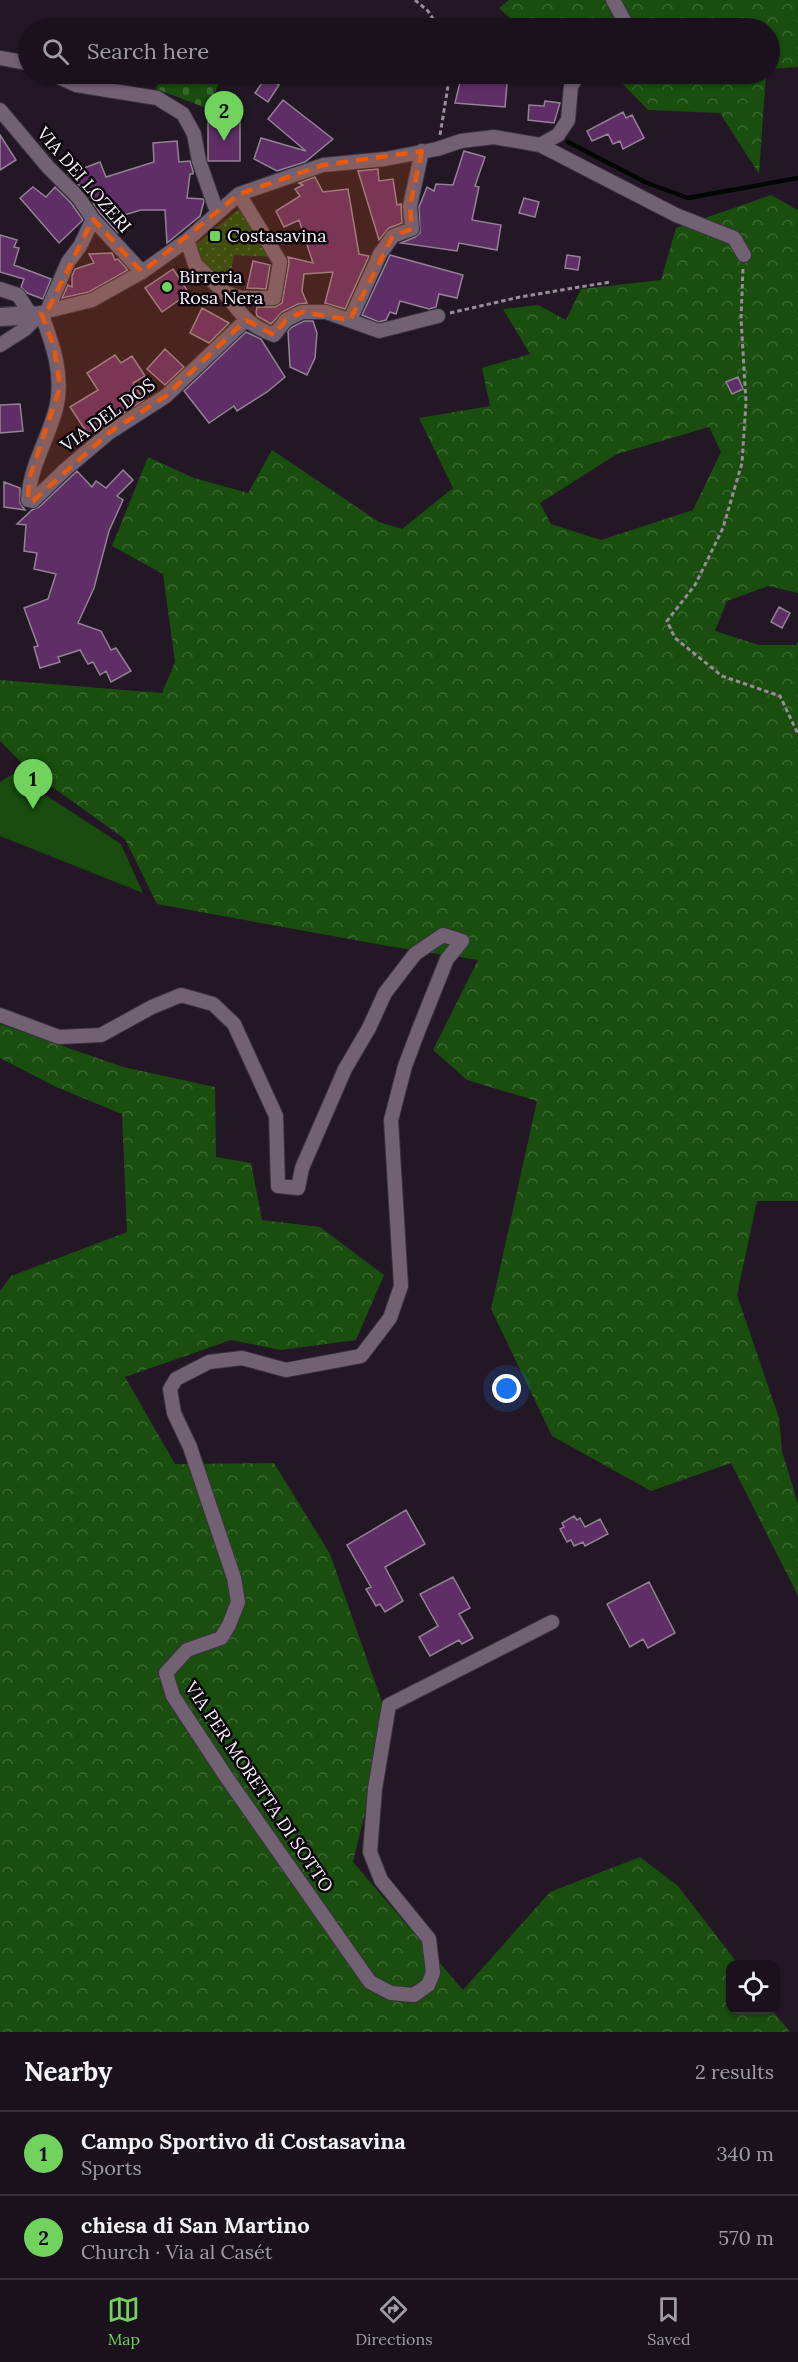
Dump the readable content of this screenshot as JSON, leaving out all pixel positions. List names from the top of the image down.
{
  "streets": {
    "street": ["VIA DEI LOZERI", "VIA DEL DOS", "VIA PER MORETTA DI SOTTO"]
  },
  "places": {
    "transit": ["Costasavina"],
    "other": ["Birreria Rosa Nera"]
  },
  "page": {
    "search": "Search here",
    "pins": ["2", "1"],
    "heading": ["Nearby", "2 results"],
    "list": [
      {
        "mark": "1",
        "name": "Campo Sportivo di Costasavina",
        "note": "Sports",
        "value": "340 m"
      },
      {
        "mark": "2",
        "name": "chiesa di San Martino",
        "note": "Church · Via al Casét",
        "value": "570 m"
      }
    ],
    "nav": ["Map", "Directions", "Saved"]
  }
}
